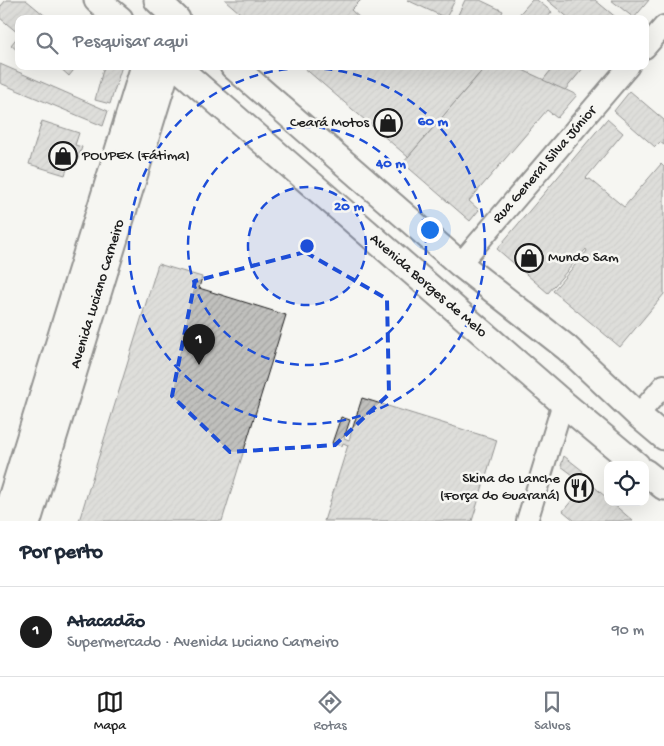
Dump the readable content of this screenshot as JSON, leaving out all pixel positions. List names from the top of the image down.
{
  "streets": {
    "main road": ["Avenida Borges de Melo", "Avenida Luciano Carneiro"],
    "street": ["Rua General Silva Júnior"]
  },
  "places": {
    "shop": ["Ceará Motos", "POUPEX (Fátima)", "Mundo Sam"],
    "restaurant": ["Skina do Lanche (Força do Guaraná)"]
  },
  "page": {
    "search": "Pesquisar aqui",
    "pins": "1",
    "heading": "Por perto",
    "list": [
      {
        "mark": "1",
        "name": "Atacadão",
        "note": "Supermercado · Avenida Luciano Carneiro",
        "value": "90 m"
      }
    ],
    "nav": ["Mapa", "Rotas", "Salvos"]
  },
  "rings": ["60 m", "40 m", "20 m"]
}
